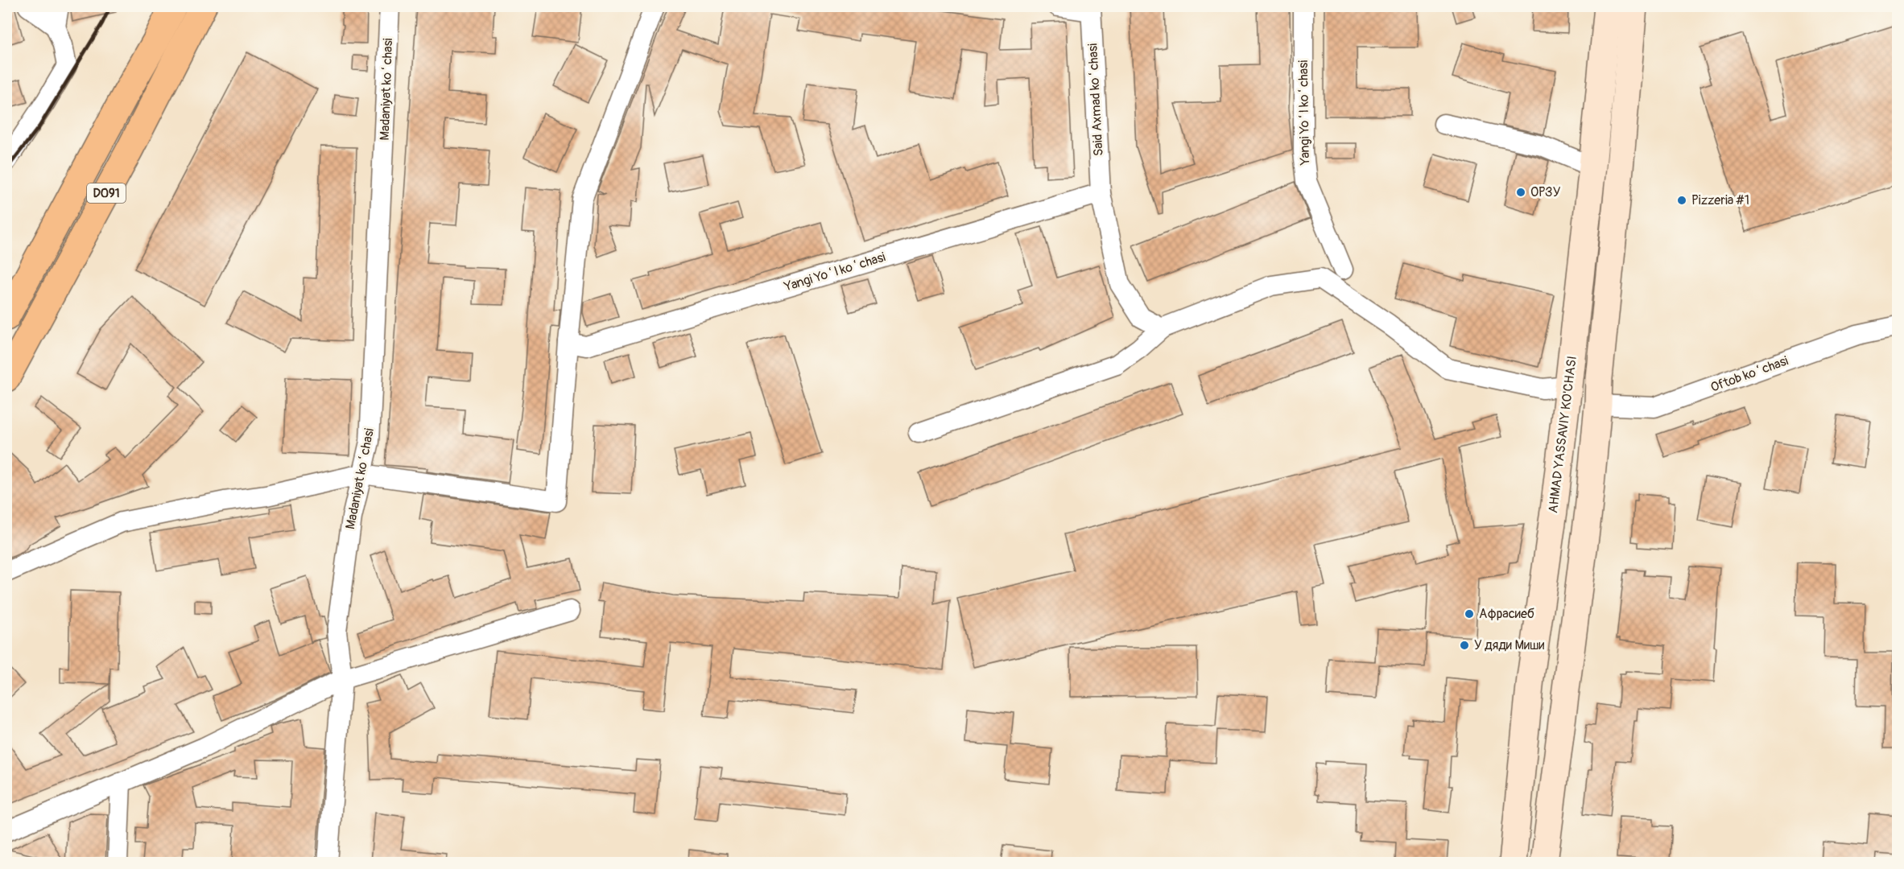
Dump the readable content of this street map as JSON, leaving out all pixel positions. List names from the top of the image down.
{
  "streets": {
    "highway": ["D091"],
    "main road": ["AHMAD YASSAVIY KO'CHASI"],
    "street": [
      "Madaniyat koʻchasi",
      "Said Axmad koʻchasi",
      "Yangi Yoʻl koʻchasi",
      "Oftob koʻchasi"
    ]
  },
  "crossings": [
    ["Said Axmad koʻchasi", "Yangi Yoʻl koʻchasi"]
  ],
  "places": [
    "ОРЗУ",
    "Pizzeria #1",
    "Афрасиеб",
    "У дяди Миши"
  ]
}
